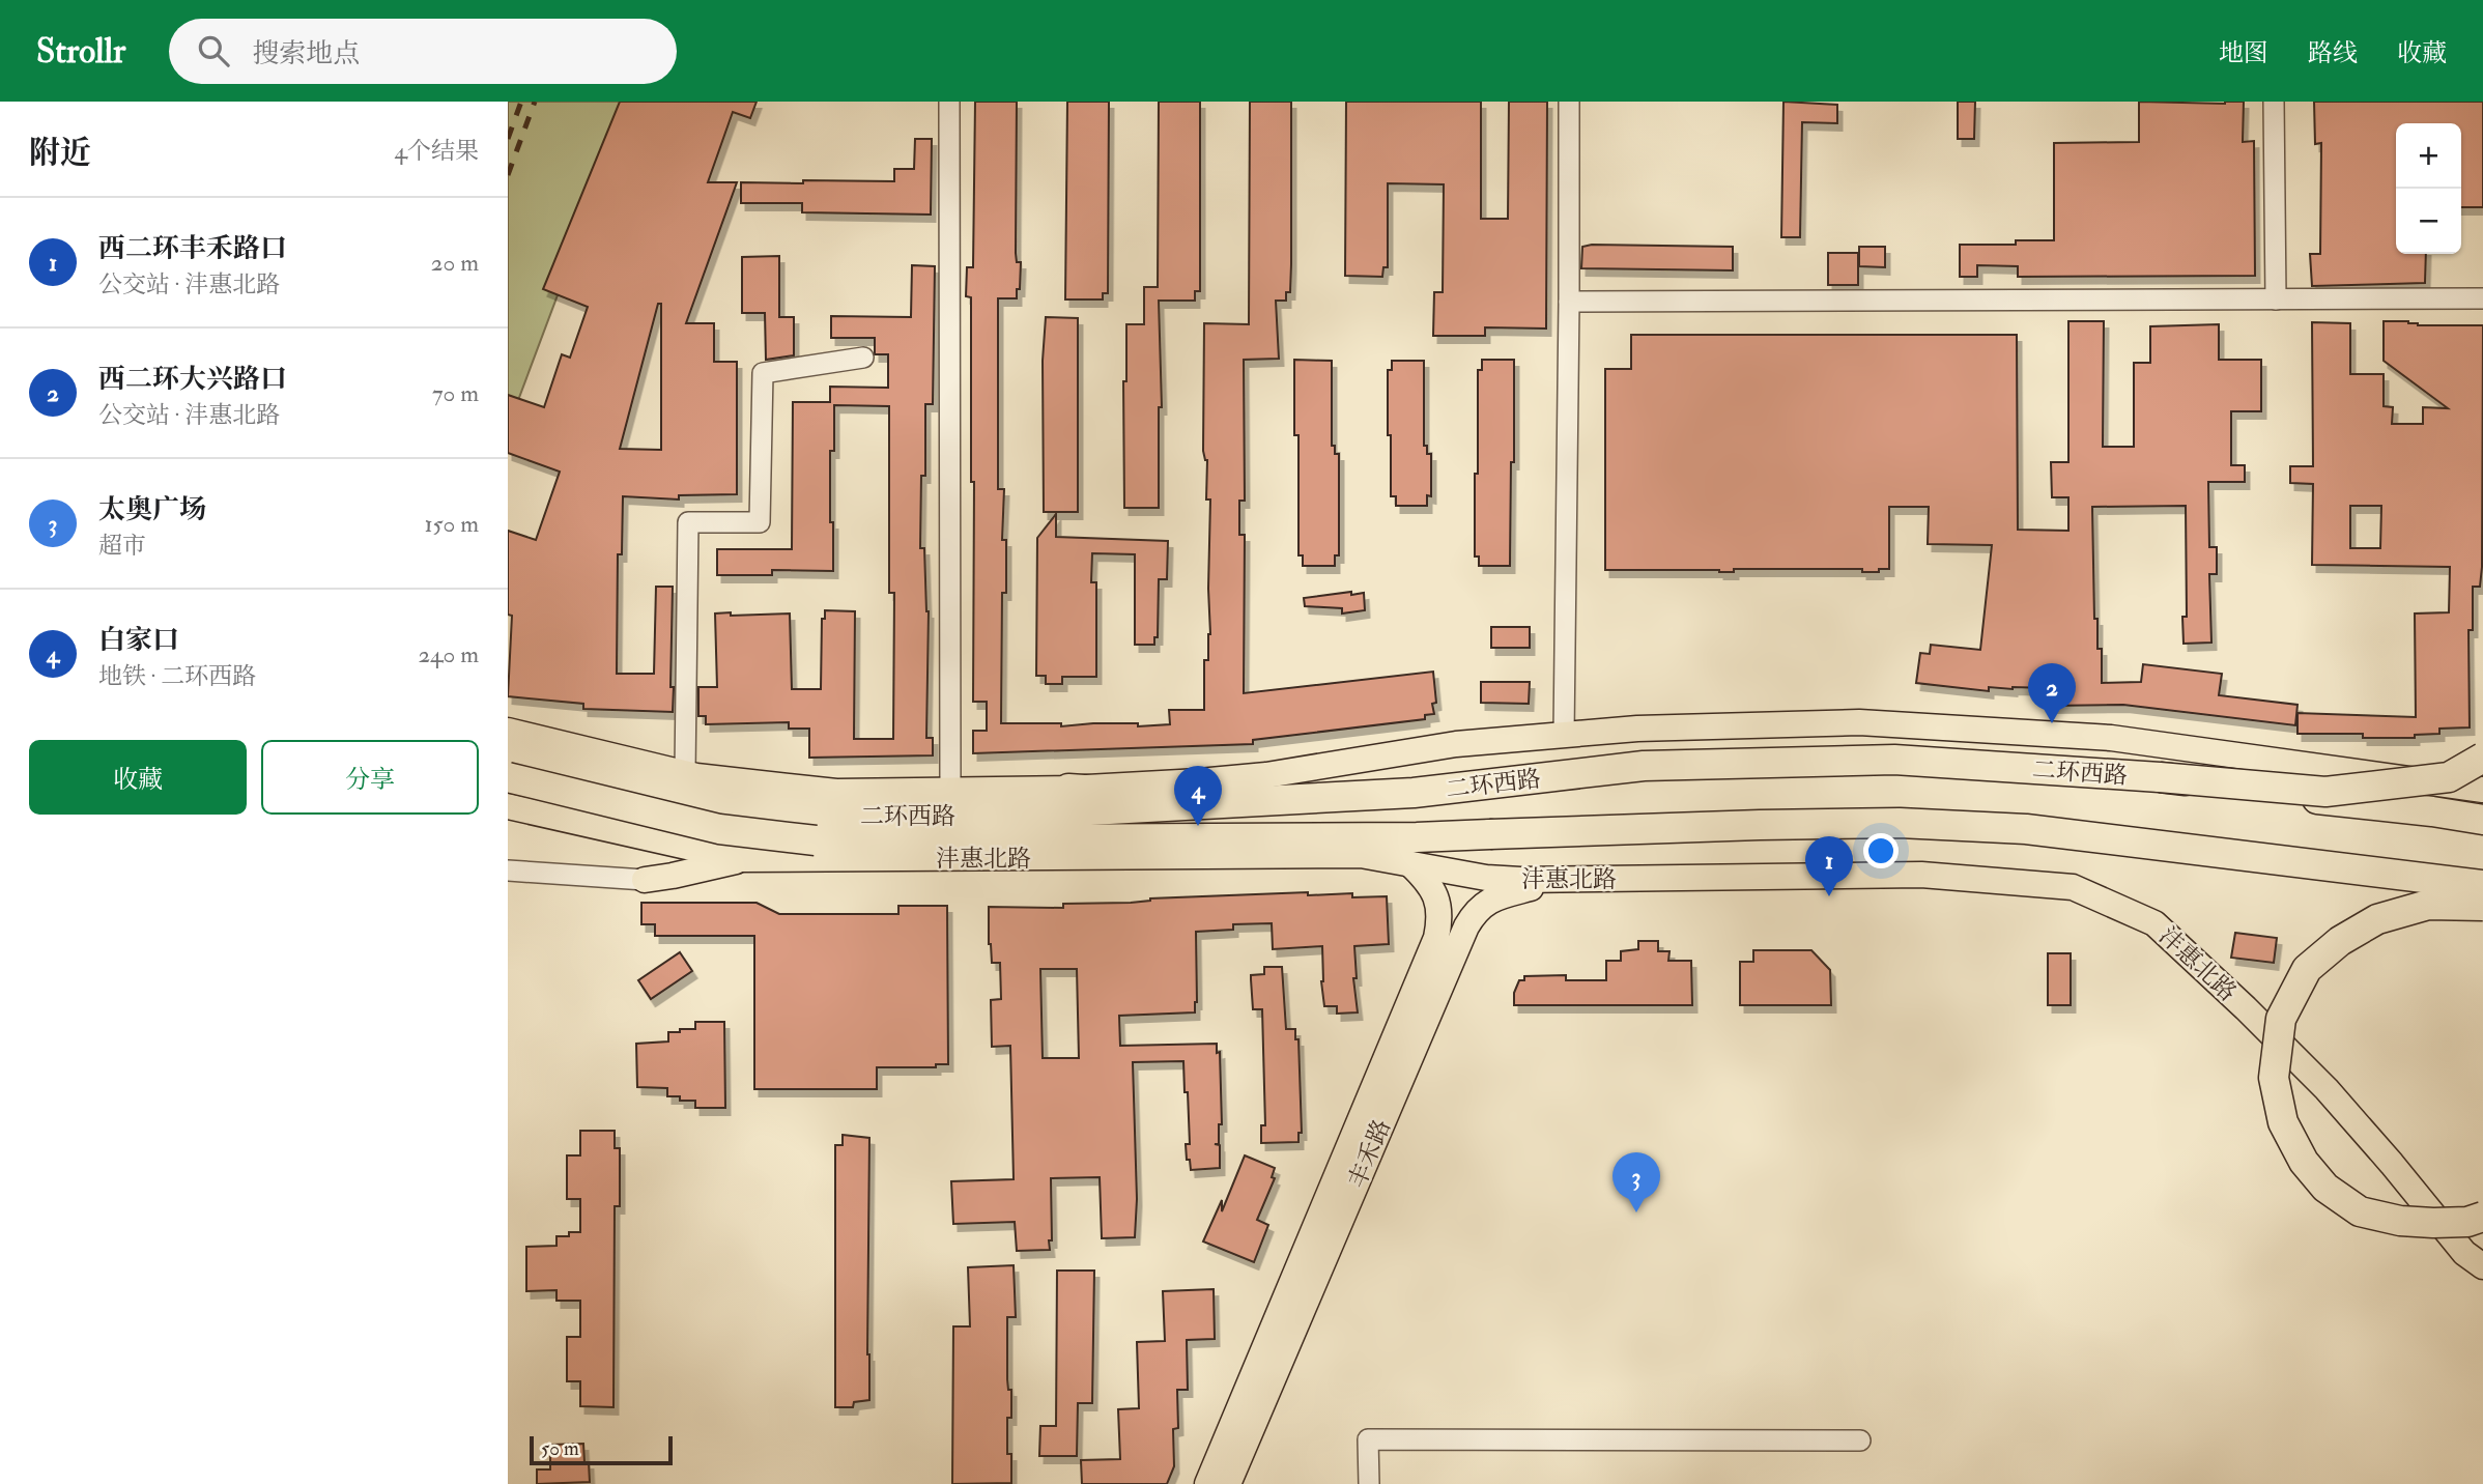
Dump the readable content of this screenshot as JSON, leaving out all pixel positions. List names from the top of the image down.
{
  "streets": {
    "highway": ["二环西路"],
    "main road": ["沣惠北路", "丰禾路"]
  },
  "crossings": [
    ["二环西路", "沣惠北路"],
    ["二环西路", "丰禾路"],
    ["沣惠北路", "丰禾路"]
  ],
  "scale_bar": "50 m",
  "page": {
    "header": "Strollr",
    "search": "搜索地点",
    "nav": ["地图", "路线", "收藏"],
    "heading": ["附近", "4个结果"],
    "map_buttons": ["+", "−"],
    "list": [
      {
        "mark": "1",
        "name": "西二环丰禾路口",
        "note": "公交站 · 沣惠北路",
        "value": "20 m"
      },
      {
        "mark": "2",
        "name": "西二环大兴路口",
        "note": "公交站 · 沣惠北路",
        "value": "70 m"
      },
      {
        "mark": "3",
        "name": "太奥广场",
        "note": "超市",
        "value": "150 m"
      },
      {
        "mark": "4",
        "name": "白家口",
        "note": "地铁 · 二环西路",
        "value": "240 m"
      }
    ],
    "pins": [
      "2",
      "4",
      "1",
      "3"
    ],
    "buttons": ["收藏", "分享"],
    "scale": "50 m"
  }
}
